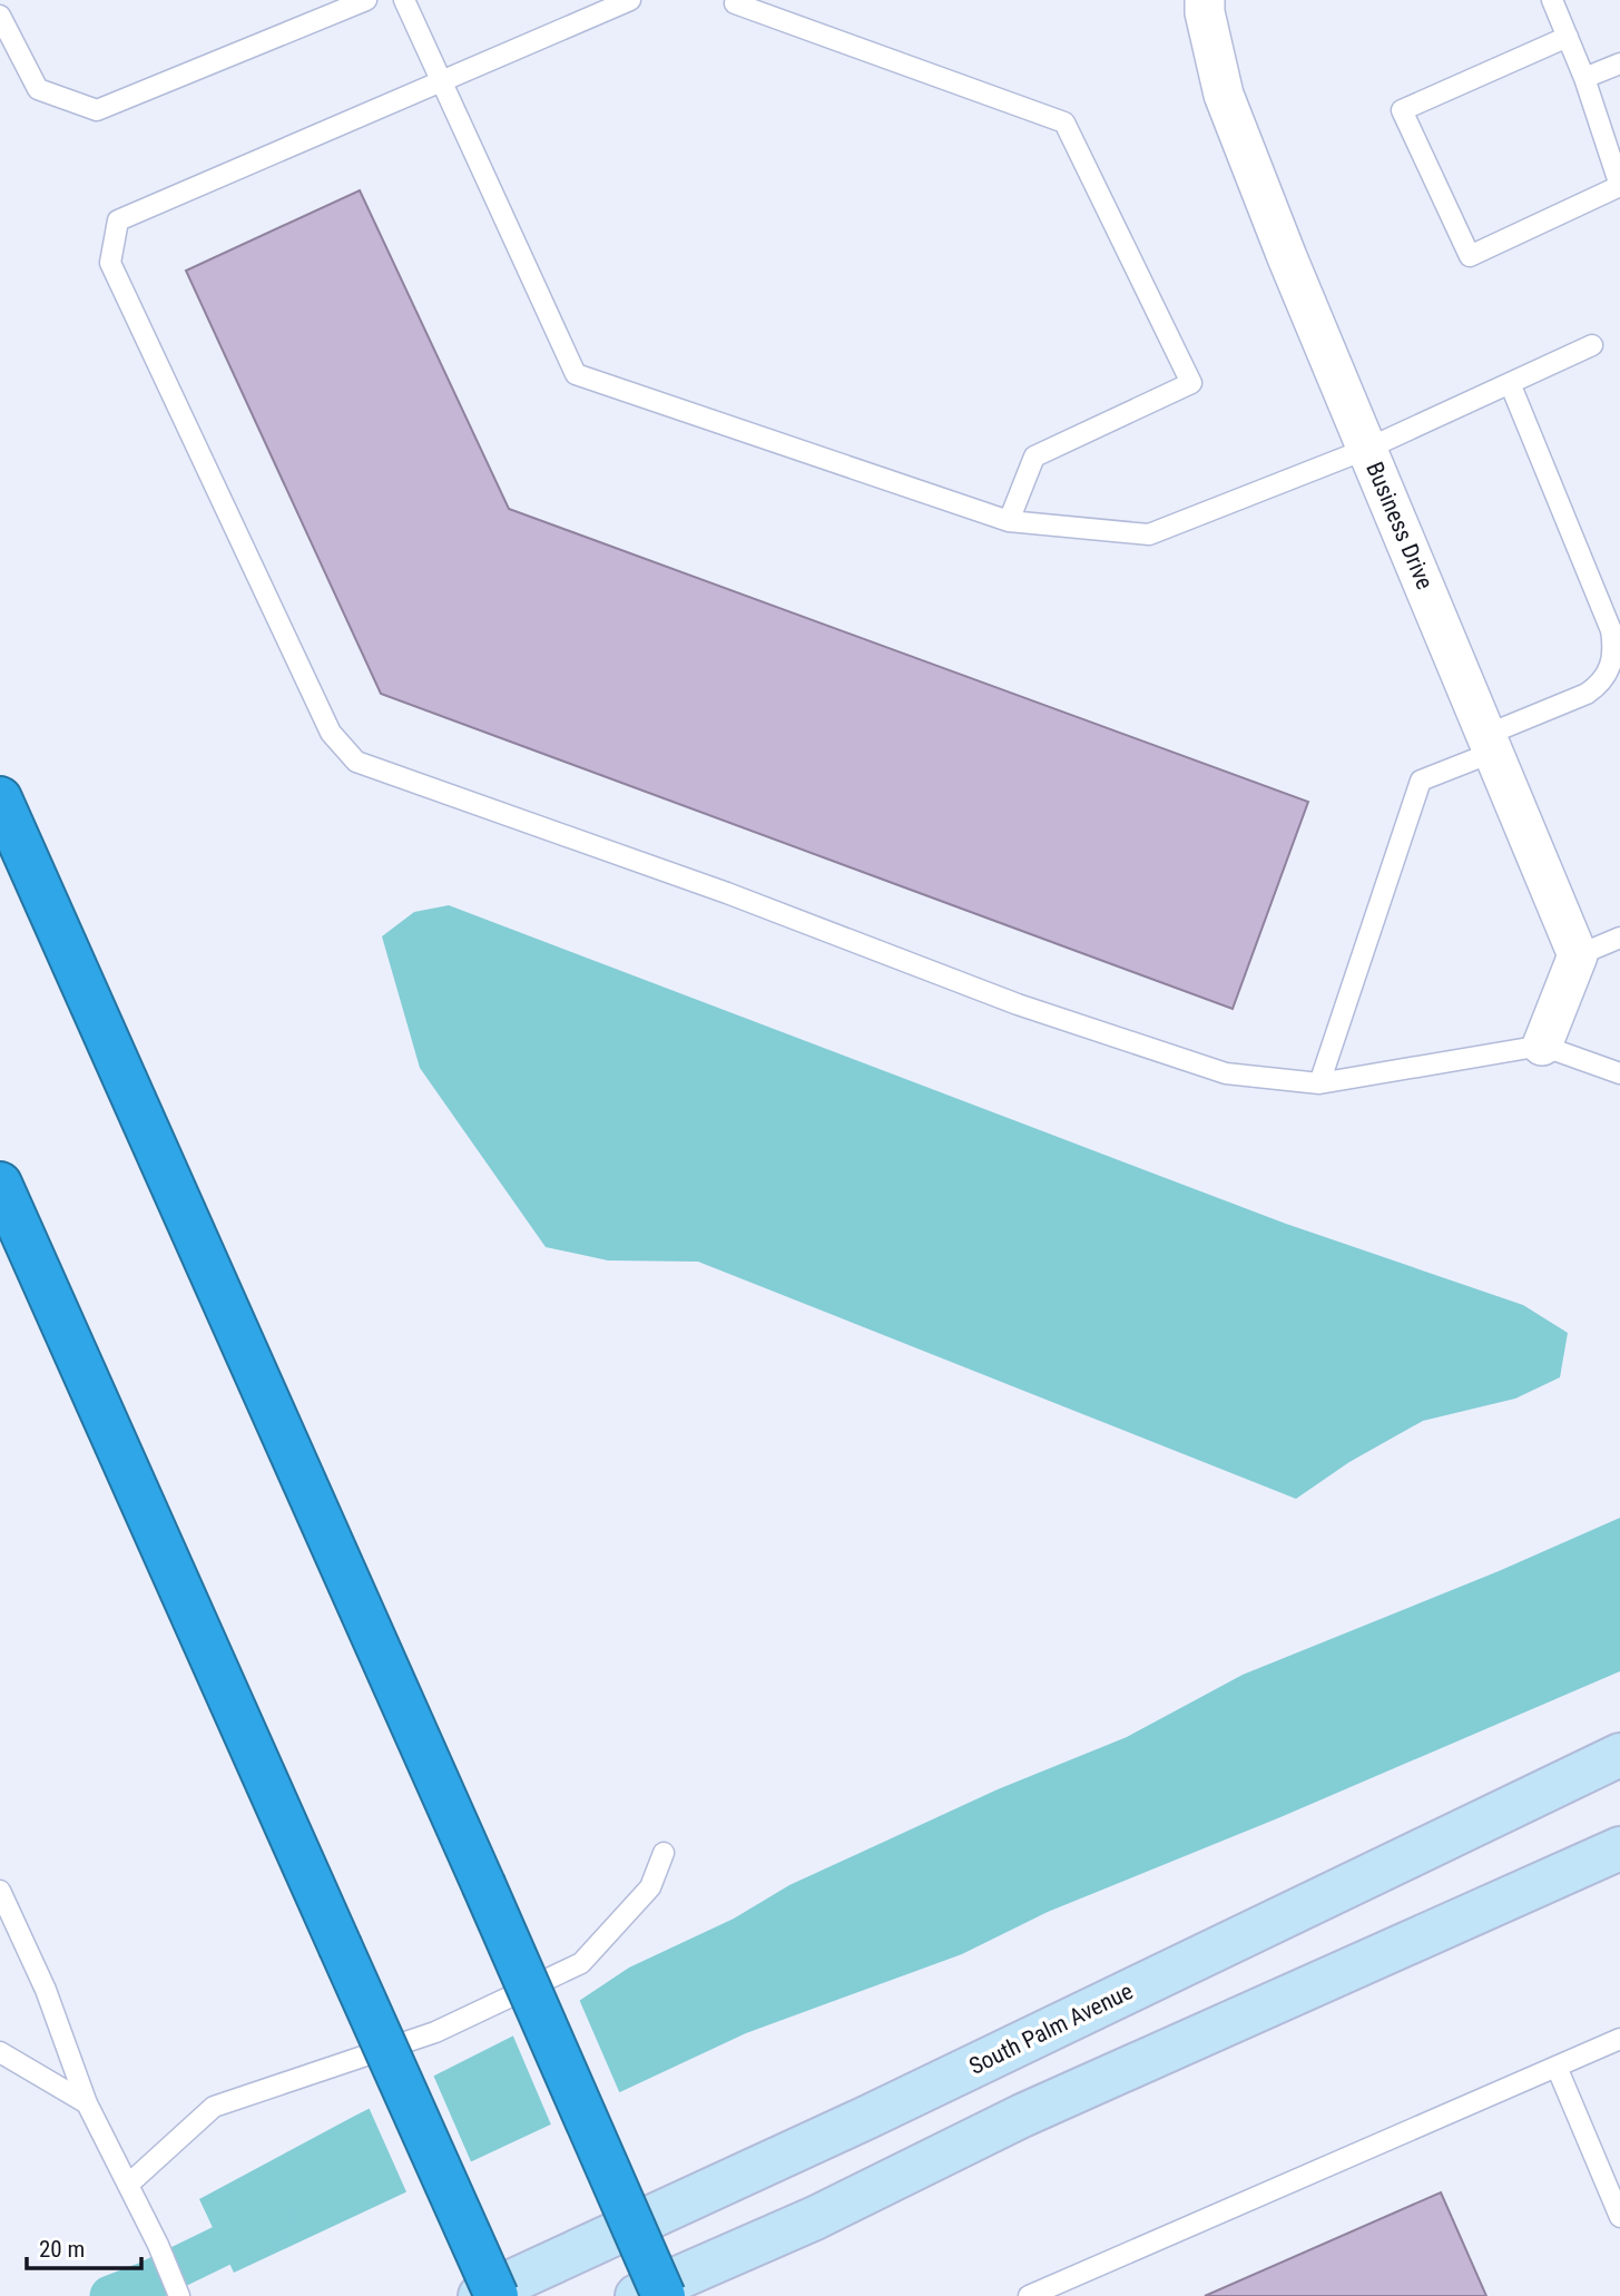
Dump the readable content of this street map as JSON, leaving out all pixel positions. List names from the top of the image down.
{
  "streets": {
    "main road": ["South Palm Avenue"],
    "street": ["Business Drive"]
  },
  "scale_bar": "20 m"
}
